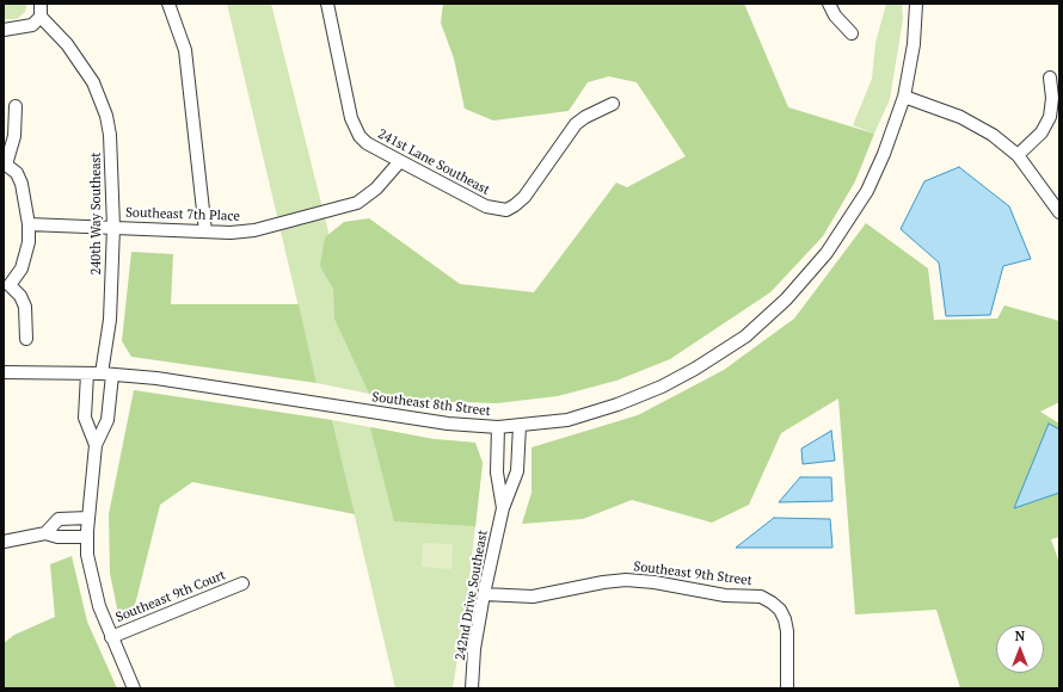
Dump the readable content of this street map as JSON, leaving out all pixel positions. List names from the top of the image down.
{
  "streets": {
    "street": [
      "241st Lane Southeast",
      "240th Way Southeast",
      "Southeast 7th Place",
      "Southeast 8th Street",
      "Southeast 9th Street",
      "242nd Drive Southeast",
      "Southeast 9th Court"
    ]
  },
  "crossings": [
    ["241st Lane Southeast", "Southeast 7th Place"],
    ["240th Way Southeast", "Southeast 7th Place"],
    ["240th Way Southeast", "Southeast 8th Street"],
    ["240th Way Southeast", "Southeast 9th Court"],
    ["Southeast 8th Street", "242nd Drive Southeast"],
    ["Southeast 9th Street", "242nd Drive Southeast"]
  ],
  "north": "top"
}
